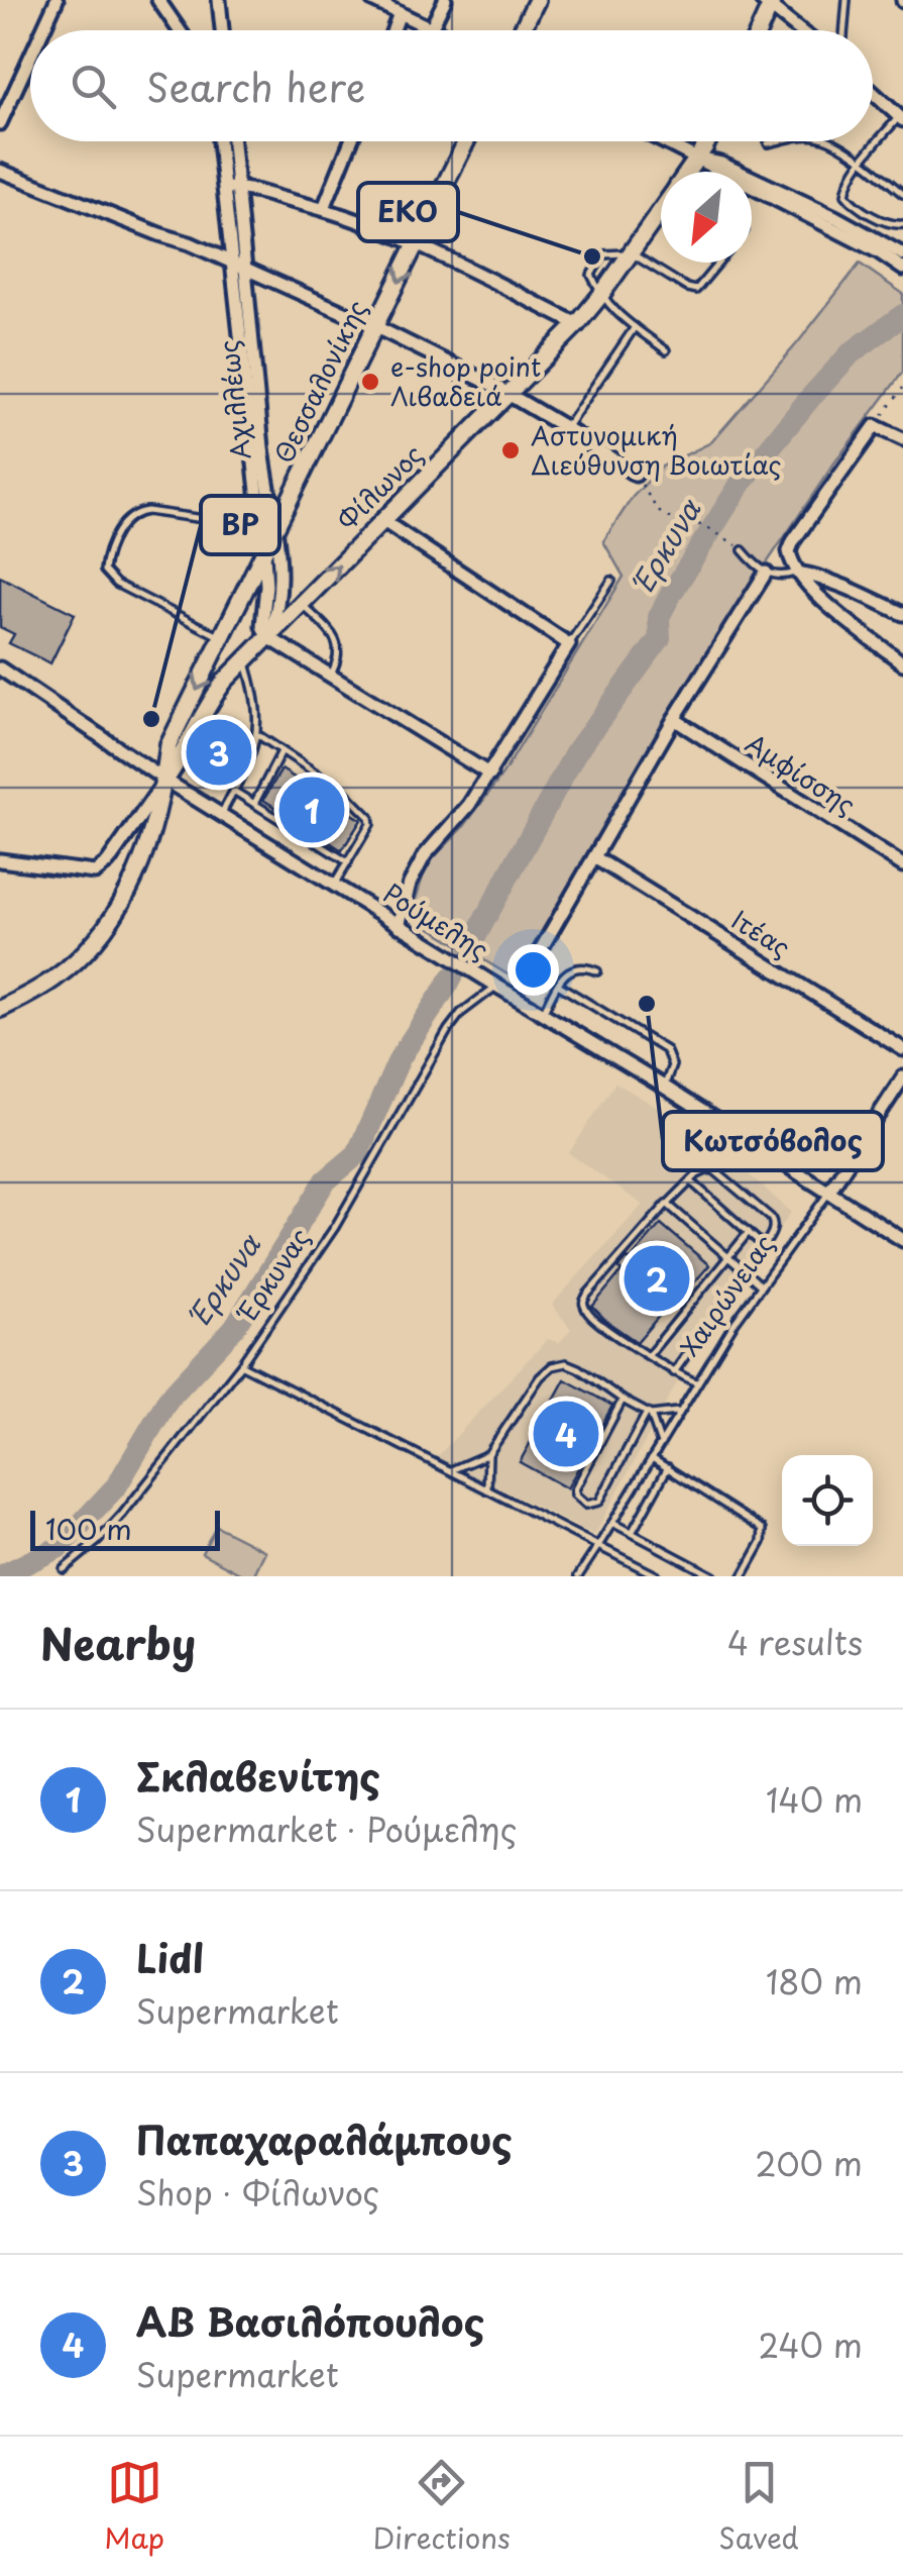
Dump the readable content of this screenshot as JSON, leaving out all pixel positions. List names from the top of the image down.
{
  "streets": {
    "main road": ["Θεσσαλονίκης", "Φίλωνος"],
    "street": [
      "Αχιλλέως",
      "Αμφίσσης",
      "Ρούμελης",
      "Ιτέας",
      "Χαιρώνειας"
    ],
    "lane": ["Έρκυνας"]
  },
  "crossings": [
    ["Θεσσαλονίκης", "Αχιλλέως"],
    ["Θεσσαλονίκης", "Φίλωνος"],
    ["Θεσσαλονίκης", "Ρούμελης"],
    ["Αχιλλέως", "Φίλωνος"],
    ["Φίλωνος", "Ρούμελης"],
    ["Ρούμελης", "Έρκυνας"],
    ["Ρούμελης", "Χαιρώνειας"]
  ],
  "water": ["Έρκυνα"],
  "places": [
    "EKO",
    "e-shop point Λιβαδειά",
    "Αστυνομική Διεύθυνση Βοιωτίας",
    "BP",
    "Κωτσόβολος"
  ],
  "scale_bar": "100 m",
  "north": "bottom left",
  "page": {
    "search": "Search here",
    "pins": [
      "3",
      "1",
      "2",
      "4"
    ],
    "scale": "100 m",
    "heading": ["Nearby", "4 results"],
    "list": [
      {
        "mark": "1",
        "name": "Σκλαβενίτης",
        "note": "Supermarket · Ρούμελης",
        "value": "140 m"
      },
      {
        "mark": "2",
        "name": "Lidl",
        "note": "Supermarket",
        "value": "180 m"
      },
      {
        "mark": "3",
        "name": "Παπαχαραλάμπους",
        "note": "Shop · Φίλωνος",
        "value": "200 m"
      },
      {
        "mark": "4",
        "name": "ΑΒ Βασιλόπουλος",
        "note": "Supermarket",
        "value": "240 m"
      }
    ],
    "nav": ["Map", "Directions", "Saved"]
  }
}
